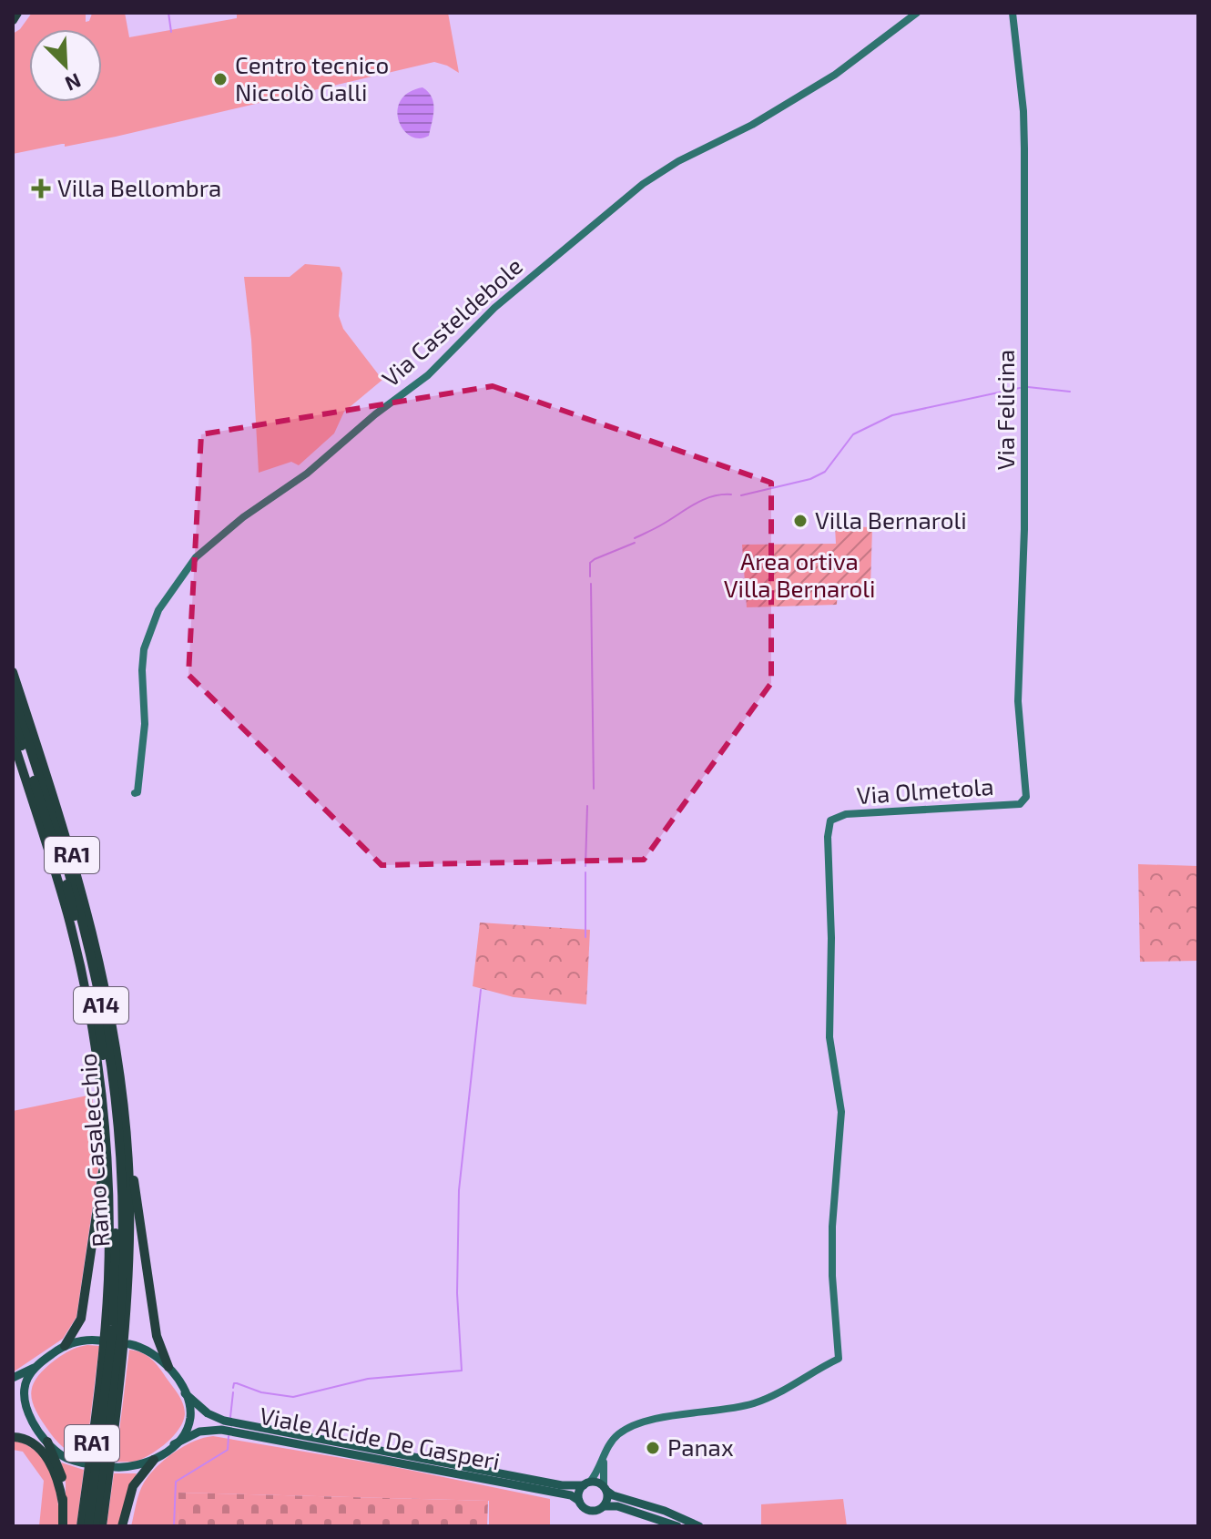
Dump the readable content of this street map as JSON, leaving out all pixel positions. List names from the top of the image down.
{
  "streets": {
    "highway": ["RA1", "A14", "Ramo Casalecchio"],
    "main road": ["Viale Alcide De Gasperi"],
    "street": ["Via Casteldebole", "Via Felicina", "Via Olmetola"]
  },
  "crossings": [
    ["Via Felicina", "Via Olmetola"],
    ["RA1", "Ramo Casalecchio"]
  ],
  "parks": ["Area ortiva Villa Bernaroli"],
  "places": {
    "other": ["Centro tecnico Niccolò Galli", "Villa Bernaroli", "Panax"],
    "health": ["Villa Bellombra"]
  },
  "north": "bottom right"
}
